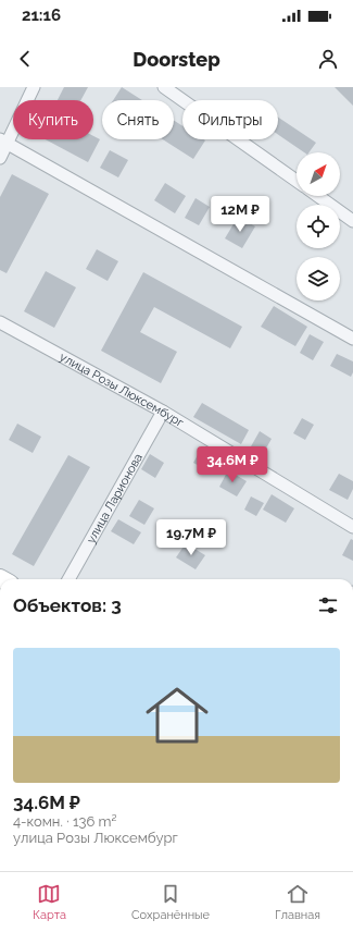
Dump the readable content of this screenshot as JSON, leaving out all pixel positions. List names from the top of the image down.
{
  "streets": {
    "street": ["улица Розы Люксембург", "улица Ларионова"]
  },
  "crossings": [
    ["улица Розы Люксембург", "улица Ларионова"]
  ],
  "north": "top right",
  "page": {
    "status": "21:16",
    "header": "Doorstep",
    "chip": ["Купить", "Снять", "Фильтры"],
    "price": ["12M ₽", "34.6M ₽", "19.7M ₽"],
    "heading": "Объектов: 3",
    "list": [
      {
        "name": "34.6M ₽",
        "note": "4-комн. · 136 m² · улица Розы Люксембург"
      }
    ],
    "tabs": ["Карта", "Сохранённые", "Главная"]
  }
}
